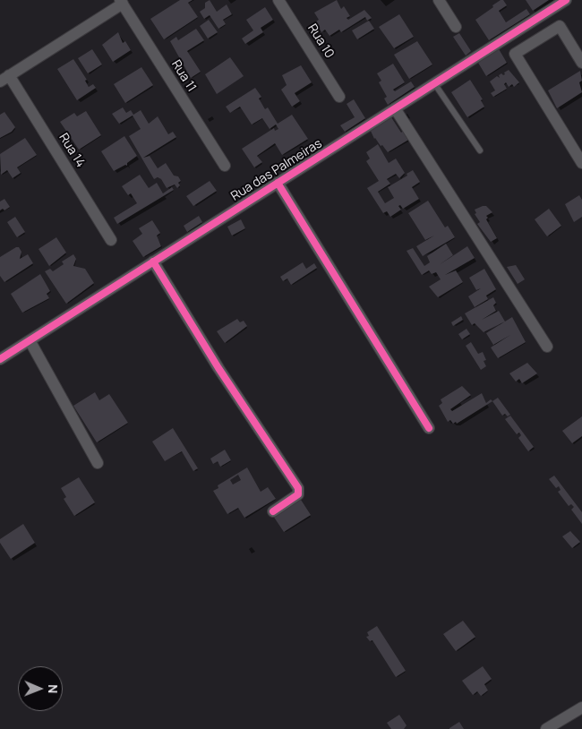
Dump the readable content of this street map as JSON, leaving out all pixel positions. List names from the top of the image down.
{
  "streets": {
    "street": [
      "Rua 10",
      "Rua 11",
      "Rua 14",
      "Rua das Palmeiras"
    ]
  },
  "north": "right"
}
